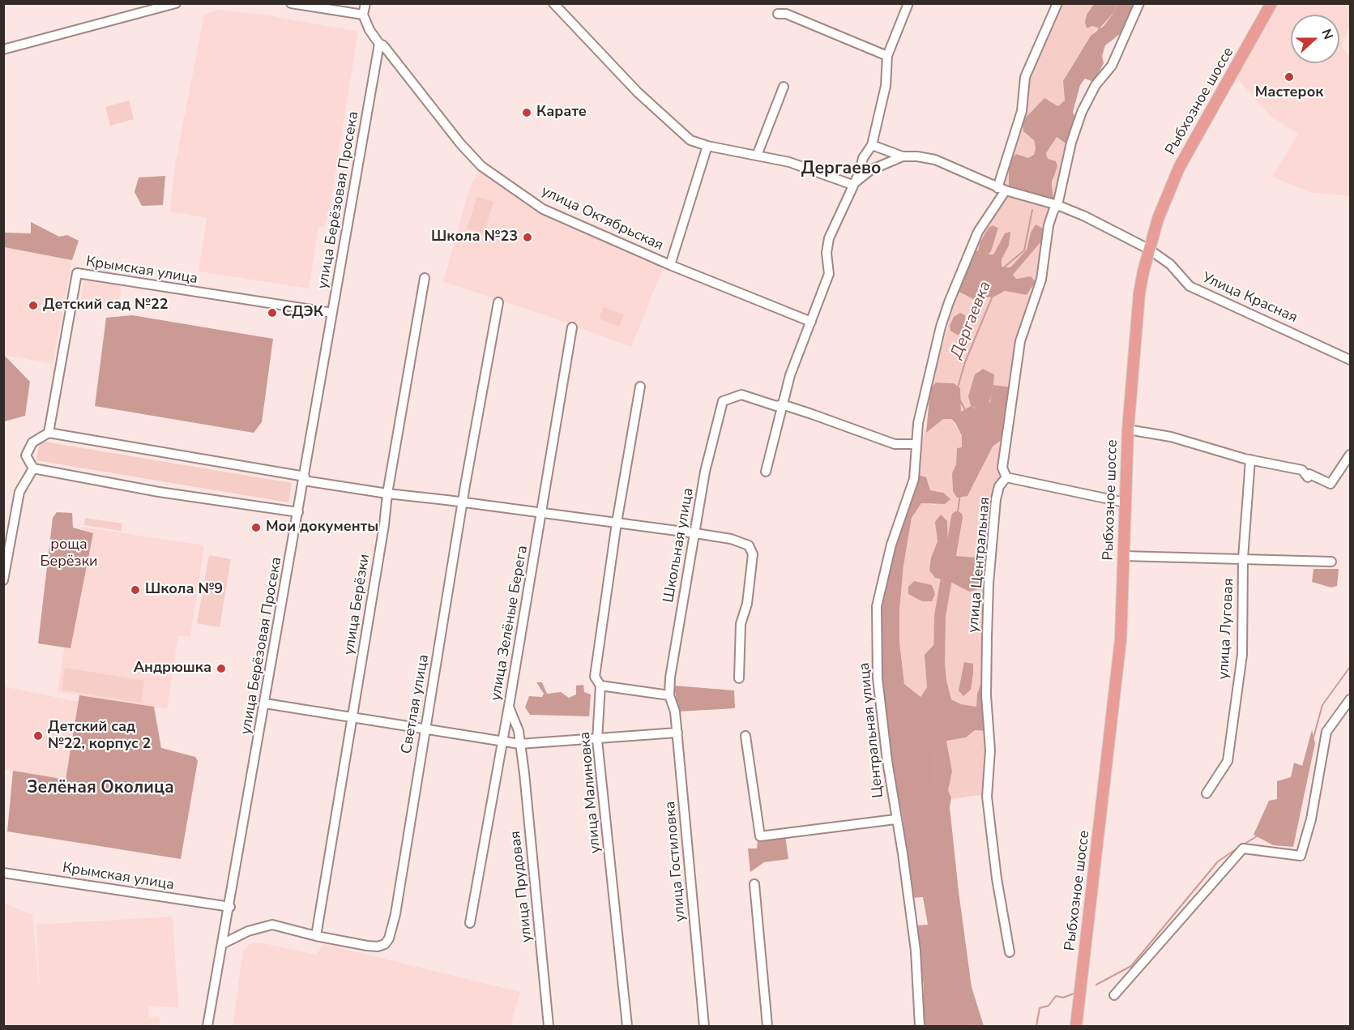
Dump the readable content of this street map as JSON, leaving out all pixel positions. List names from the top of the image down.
{
  "streets": {
    "main road": ["Рыбхозное шоссе"],
    "street": [
      "улица Берёзовая Просека",
      "улица Октябрьская",
      "Крымская улица",
      "Улица Красная",
      "Школьная улица",
      "улица Центральная",
      "улица Берёзки",
      "улица Зелёные Берега",
      "улица Луговая",
      "Светлая улица",
      "Центральная улица",
      "улица Малиновка",
      "улица Гостиловка",
      "улица Прудовая"
    ]
  },
  "crossings": [
    ["Рыбхозное шоссе", "Улица Красная"],
    ["улица Берёзовая Просека", "улица Октябрьская"],
    ["улица Берёзовая Просека", "Крымская улица"],
    ["улица Берёзовая Просека", "Светлая улица"],
    ["Улица Красная", "Центральная улица"],
    ["Школьная улица", "улица Гостиловка"],
    ["улица Берёзки", "Светлая улица"],
    ["улица Зелёные Берега", "улица Прудовая"]
  ],
  "districts": ["Дергаево", "Зелёная Околица"],
  "water": ["Дергаевка"],
  "parks": ["роща Берёзки"],
  "places": [
    "Мастерок",
    "Карате",
    "Школа №23",
    "Детский сад №22",
    "СДЭК",
    "Мои документы",
    "Школа №9",
    "Андрюшка",
    "Детский сад №22, корпус 2"
  ],
  "north": "right"
}
